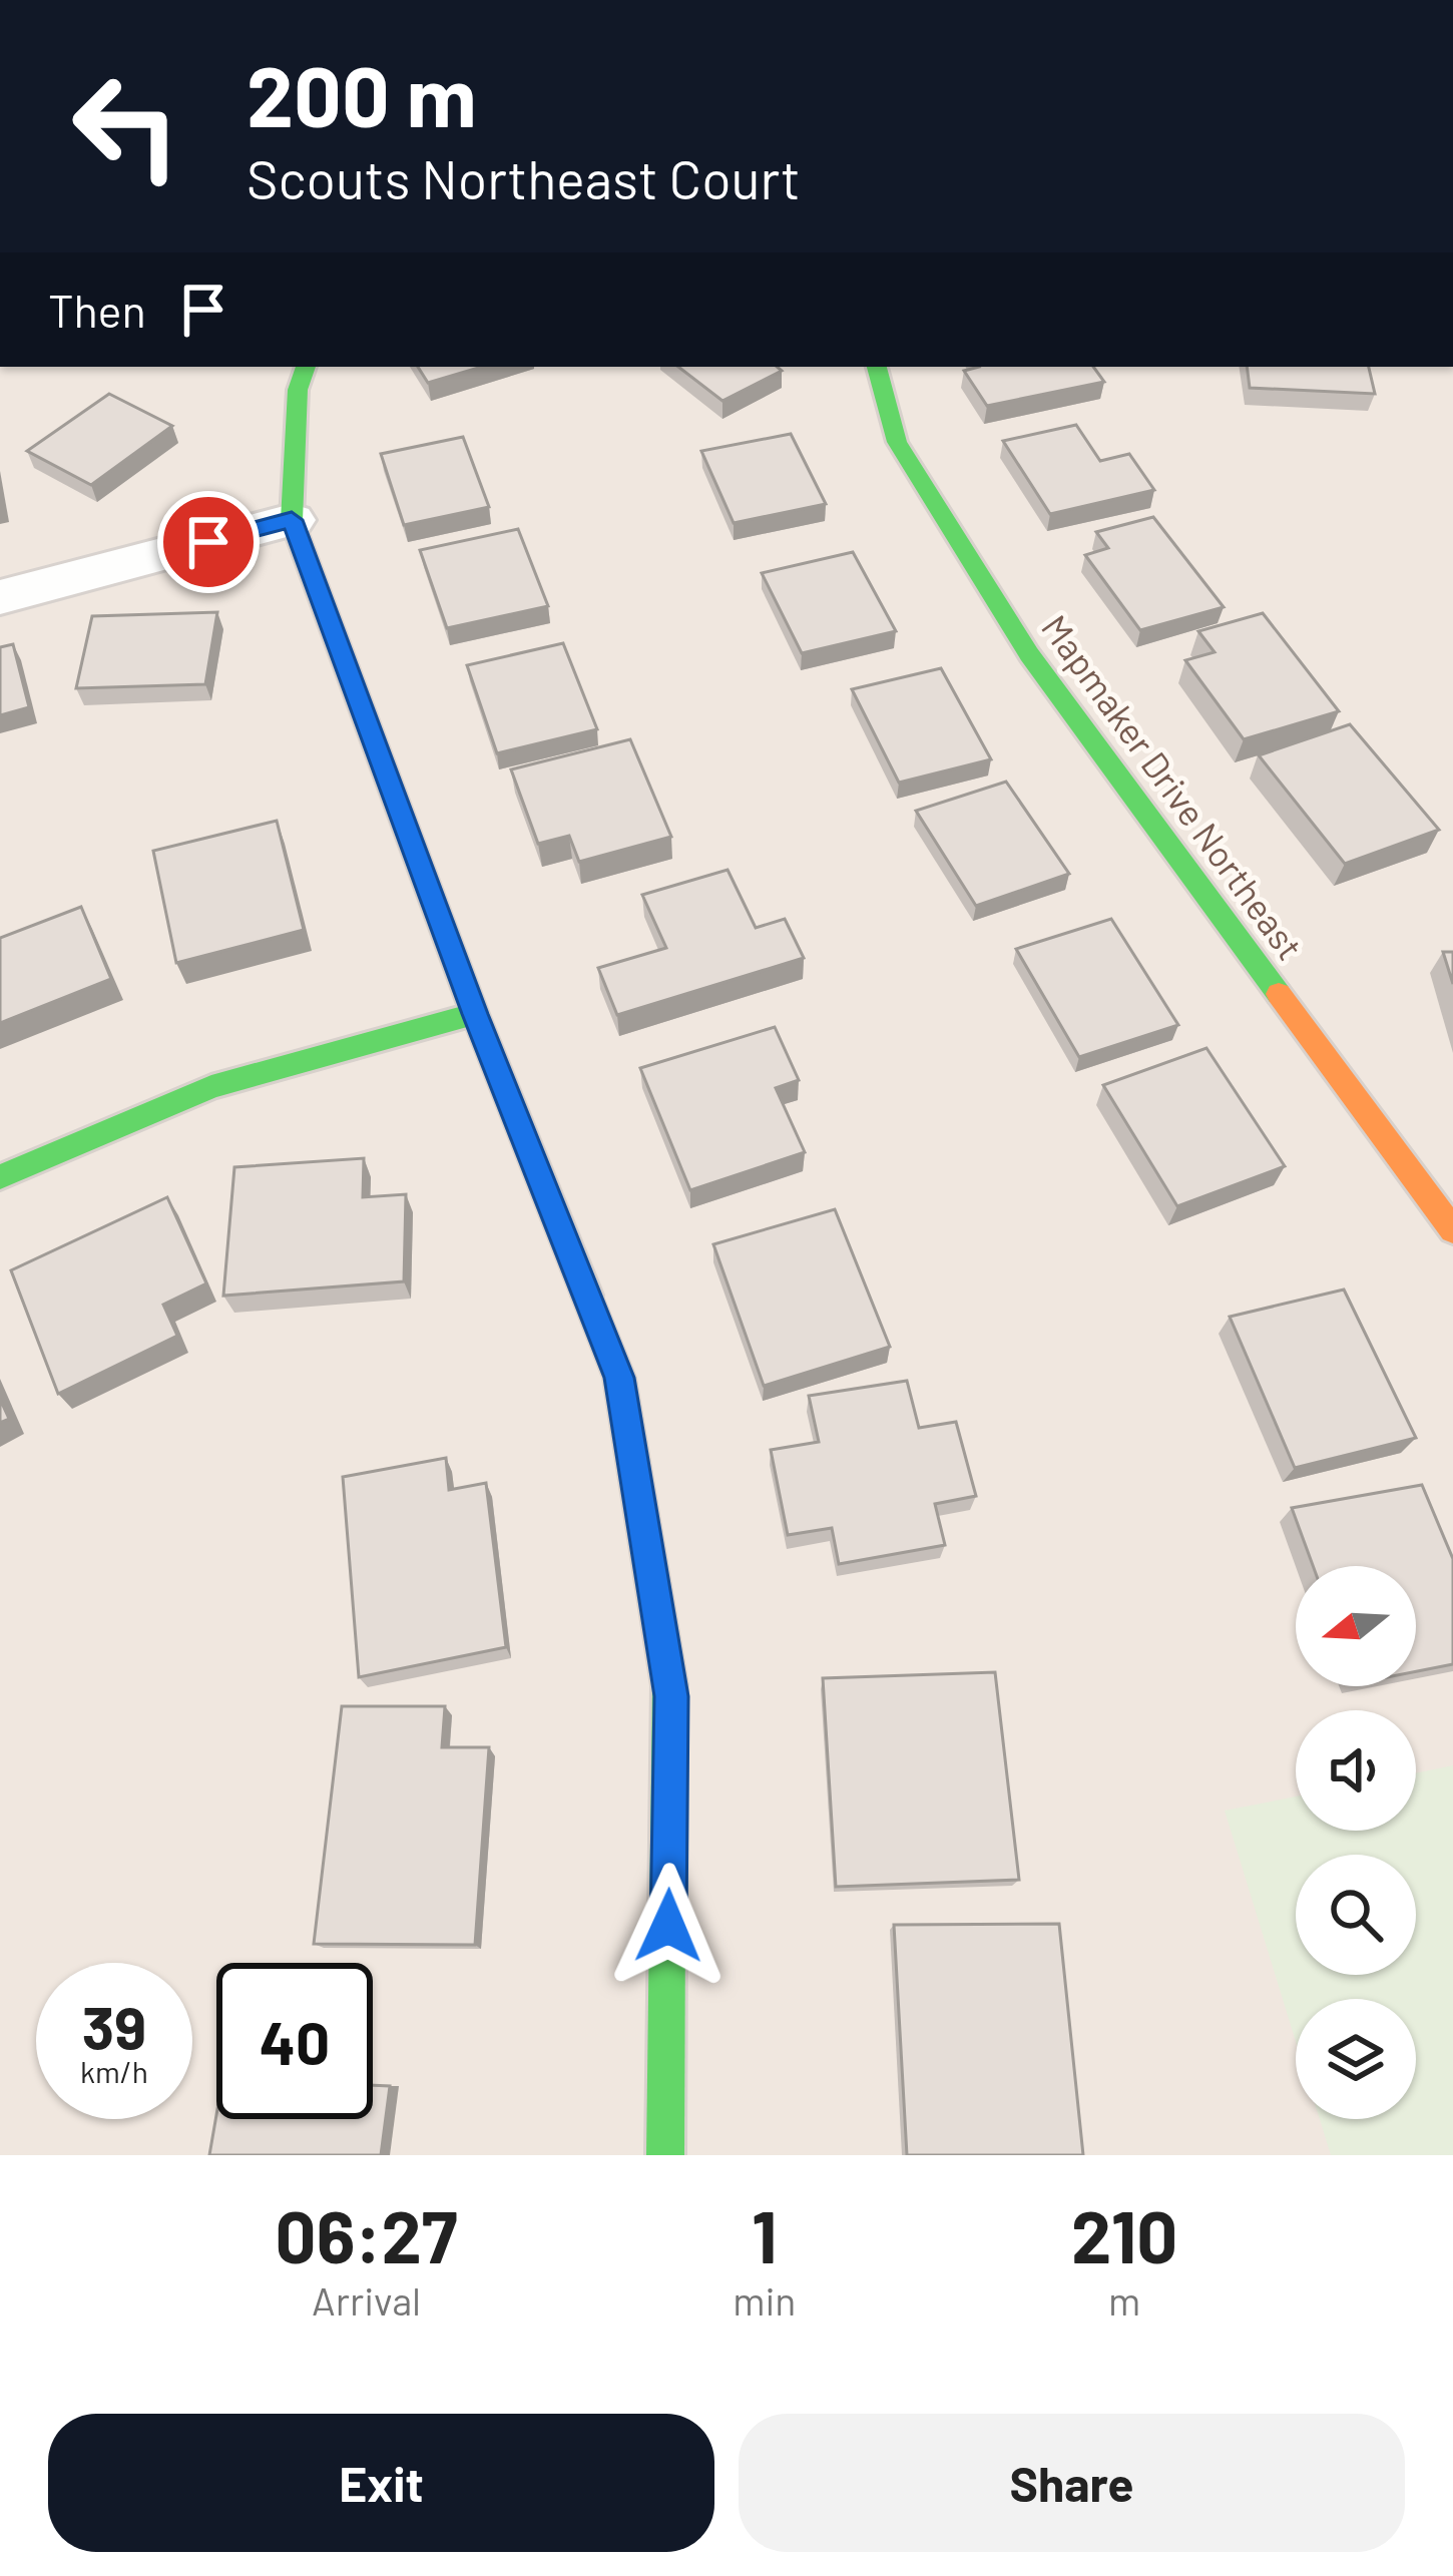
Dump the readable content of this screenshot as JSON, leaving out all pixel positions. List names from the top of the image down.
{
  "streets": {
    "street": ["Mapmaker Drive Northeast"]
  },
  "north": "left",
  "page": {
    "turn": ["200 m", "Scouts Northeast Court"],
    "then": "Then",
    "speed": "39 km/h",
    "limit": "40",
    "eta": [
      "06:27",
      "Arrival",
      "1",
      "min",
      "210",
      "m"
    ],
    "buttons": ["Exit", "Share"]
  }
}
